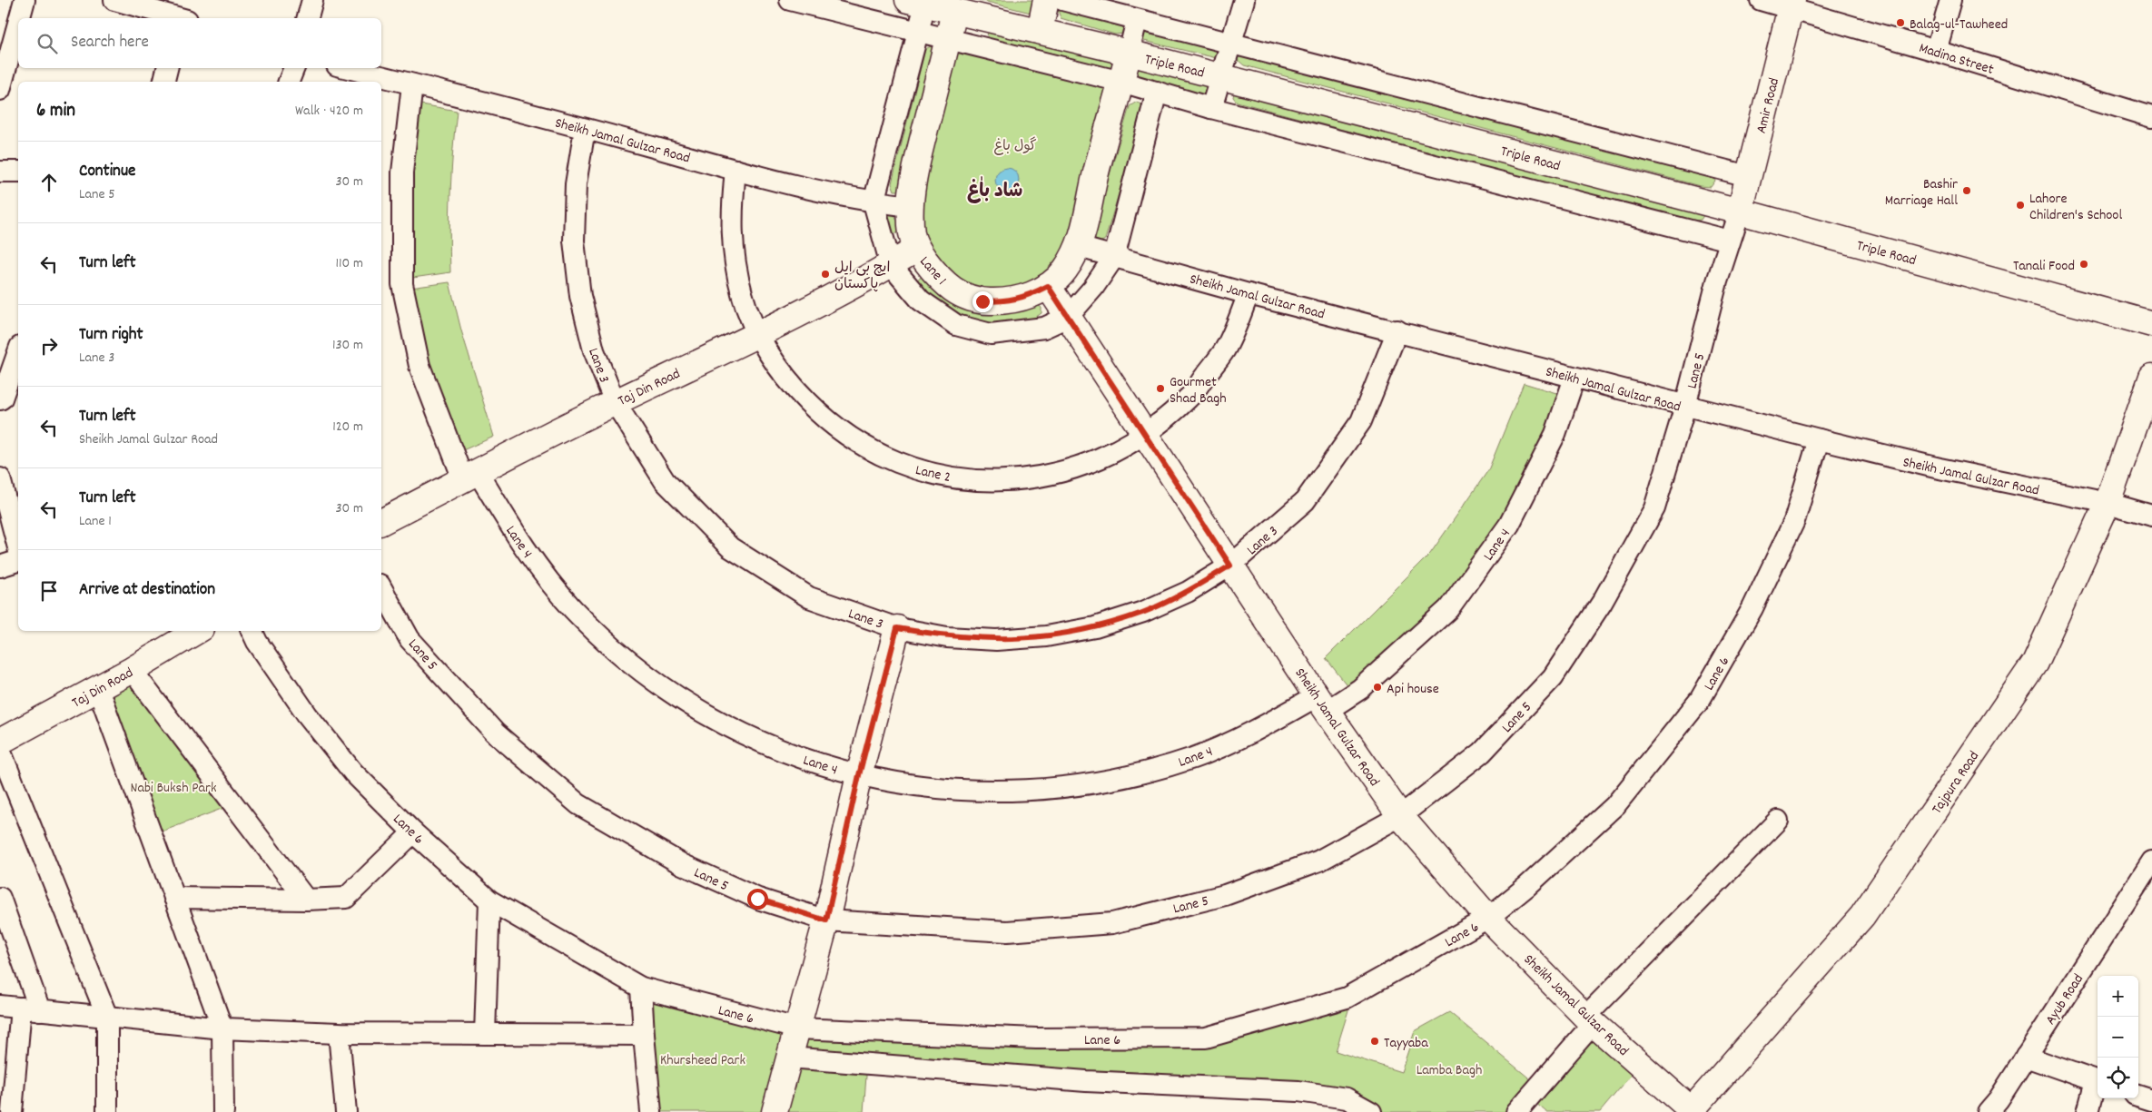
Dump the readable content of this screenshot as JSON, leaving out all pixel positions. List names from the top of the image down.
{
  "streets": {
    "main road": [
      "Triple Road",
      "Amir Road",
      "Sheikh Jamal Gulzar Road",
      "Lane 1",
      "Taj Din Road",
      "Tajpura Road"
    ],
    "street": [
      "Madina Street",
      "Lane 3",
      "Lane 5",
      "Lane 2",
      "Lane 4",
      "Lane 6",
      "Ayub Road"
    ]
  },
  "crossings": [
    ["Madina Street", "Amir Road"],
    ["Triple Road", "Amir Road"],
    ["Triple Road", "Lane 1"],
    ["Triple Road", "Lane 5"],
    ["Amir Road", "Lane 5"],
    ["Sheikh Jamal Gulzar Road", "Lane 1"],
    ["Sheikh Jamal Gulzar Road", "Lane 3"],
    ["Sheikh Jamal Gulzar Road", "Lane 5"],
    ["Sheikh Jamal Gulzar Road", "Lane 2"],
    ["Sheikh Jamal Gulzar Road", "Lane 4"],
    ["Sheikh Jamal Gulzar Road", "Lane 6"],
    ["Sheikh Jamal Gulzar Road", "Tajpura Road"],
    ["Lane 1", "Taj Din Road"],
    ["Lane 3", "Taj Din Road"],
    ["Taj Din Road", "Lane 2"],
    ["Taj Din Road", "Lane 4"]
  ],
  "districts": ["شاد باٰغ"],
  "parks": [
    "گول باغ",
    "Nabi Buksh Park",
    "Khursheed Park",
    "Lamba Bagh"
  ],
  "places": [
    "Balag-ul-Tawheed",
    "Bashir Marriage Hall",
    "Lahore Children's School",
    "Tanali Food",
    "ایچ بی ایل پاکستان",
    "Gourmet Shad Bagh",
    "Api house",
    "Tayyaba"
  ],
  "page": {
    "search": "Search here",
    "heading": ["6 min", "Walk · 420 m"],
    "list": [
      ["Continue", "Lane 5", "30 m"],
      ["Turn left", "110 m"],
      ["Turn right", "Lane 3", "130 m"],
      ["Turn left", "Sheikh Jamal Gulzar Road", "120 m"],
      ["Turn left", "Lane 1", "30 m"],
      "Arrive at destination"
    ],
    "map_buttons": ["+", "−"]
  }
}
